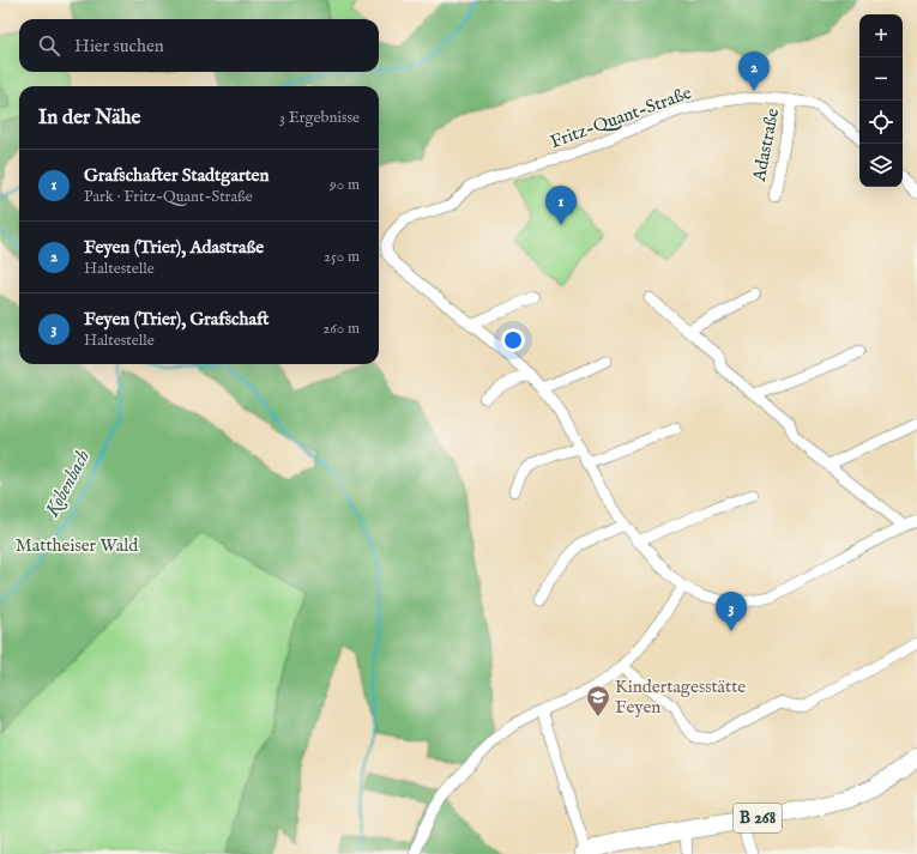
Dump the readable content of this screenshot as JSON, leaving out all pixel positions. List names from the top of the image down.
{
  "streets": {
    "main road": ["B 268"],
    "street": ["Fritz-Quant-Straße", "Adastraße"]
  },
  "crossings": [
    ["Fritz-Quant-Straße", "Adastraße"]
  ],
  "water": ["Kobenbach"],
  "parks": ["Mattheiser Wald"],
  "places": {
    "school or university": ["Kindertagesstätte Feyen"]
  },
  "page": {
    "map_buttons": ["+", "−"],
    "search": "Hier suchen",
    "pins": ["2", "1", "3"],
    "heading": ["In der Nähe", "3 Ergebnisse"],
    "list": [
      {
        "mark": "1",
        "name": "Grafschafter Stadtgarten",
        "note": "Park · Fritz-Quant-Straße",
        "value": "90 m"
      },
      {
        "mark": "2",
        "name": "Feyen (Trier), Adastraße",
        "note": "Haltestelle",
        "value": "250 m"
      },
      {
        "mark": "3",
        "name": "Feyen (Trier), Grafschaft",
        "note": "Haltestelle",
        "value": "260 m"
      }
    ]
  }
}
